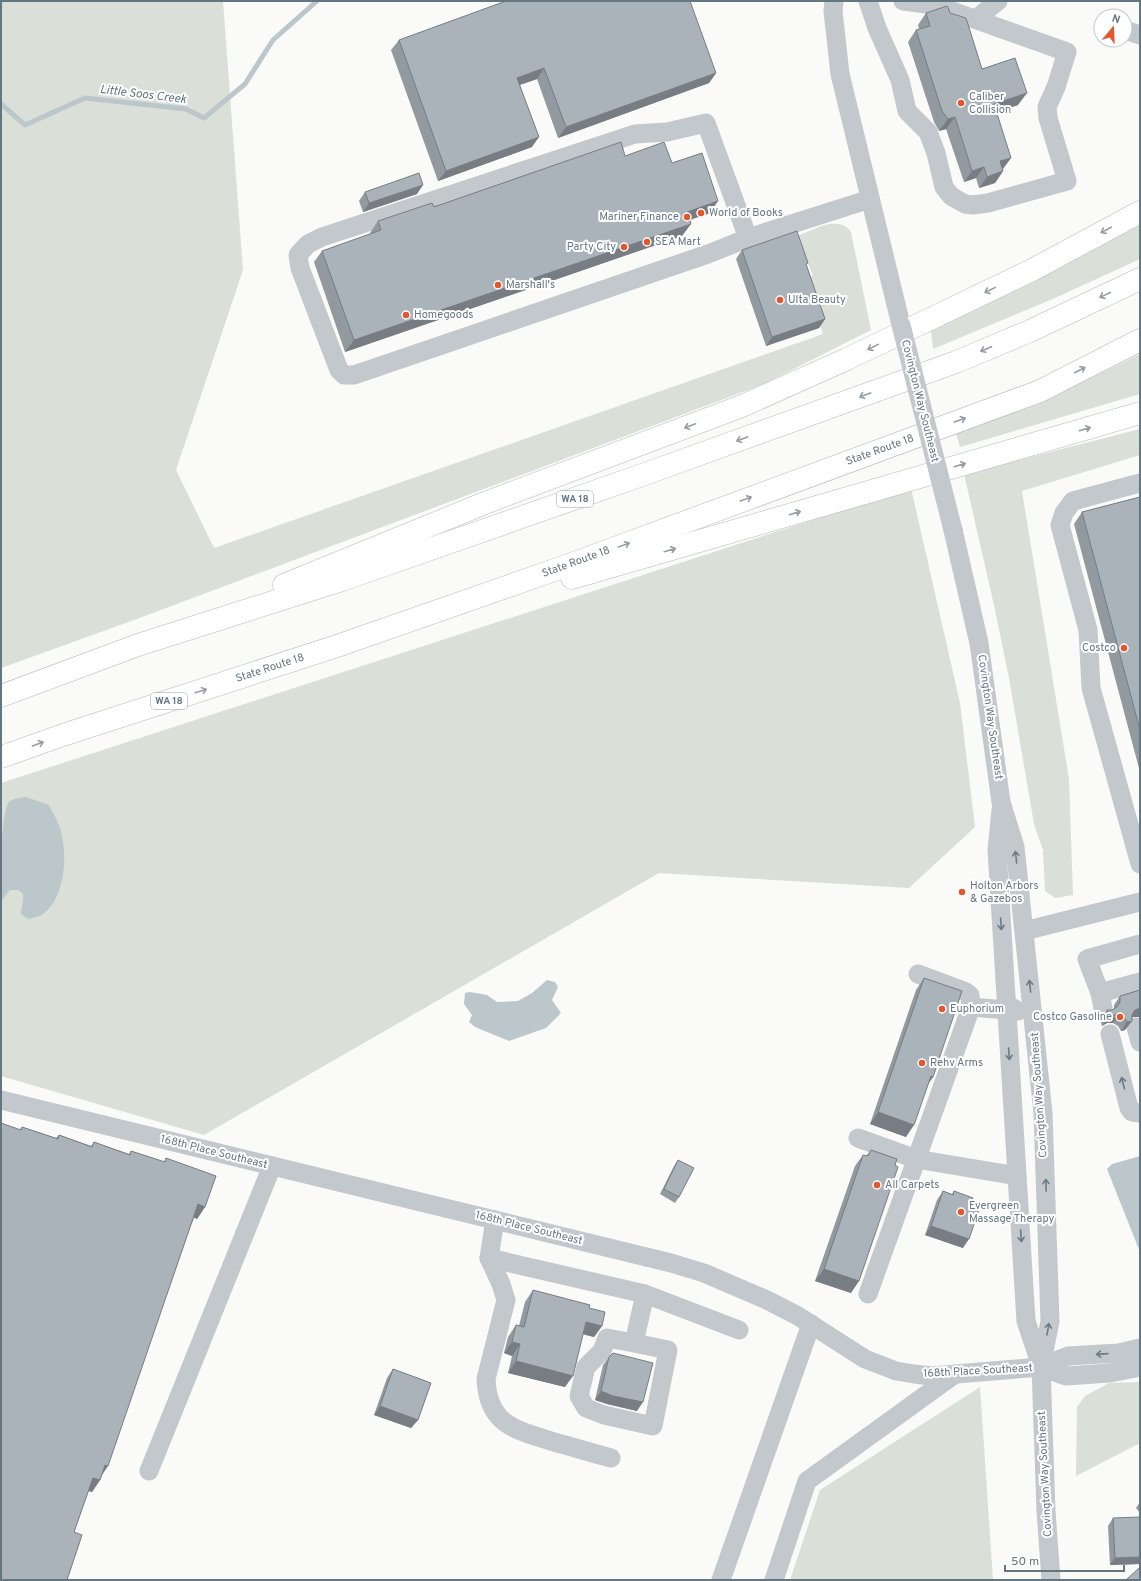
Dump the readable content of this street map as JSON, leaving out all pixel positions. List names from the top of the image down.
{
  "streets": {
    "highway": ["State Route 18", "WA 18"],
    "street": ["Covington Way Southeast", "168th Place Southeast"]
  },
  "crossings": [
    ["Covington Way Southeast", "168th Place Southeast"]
  ],
  "water": ["Little Soos Creek"],
  "places": [
    "Caliber Collision",
    "World of Books",
    "Mariner Finance",
    "SEA Mart",
    "Party City",
    "Marshall's",
    "Ulta Beauty",
    "Homegoods",
    "Costco",
    "Holton Arbors & Gazebos",
    "Euphorium",
    "Costco Gasoline",
    "Rehv Arms",
    "All Carpets",
    "Evergreen Massage Therapy"
  ],
  "scale_bar": "50 m",
  "north": "top"
}
